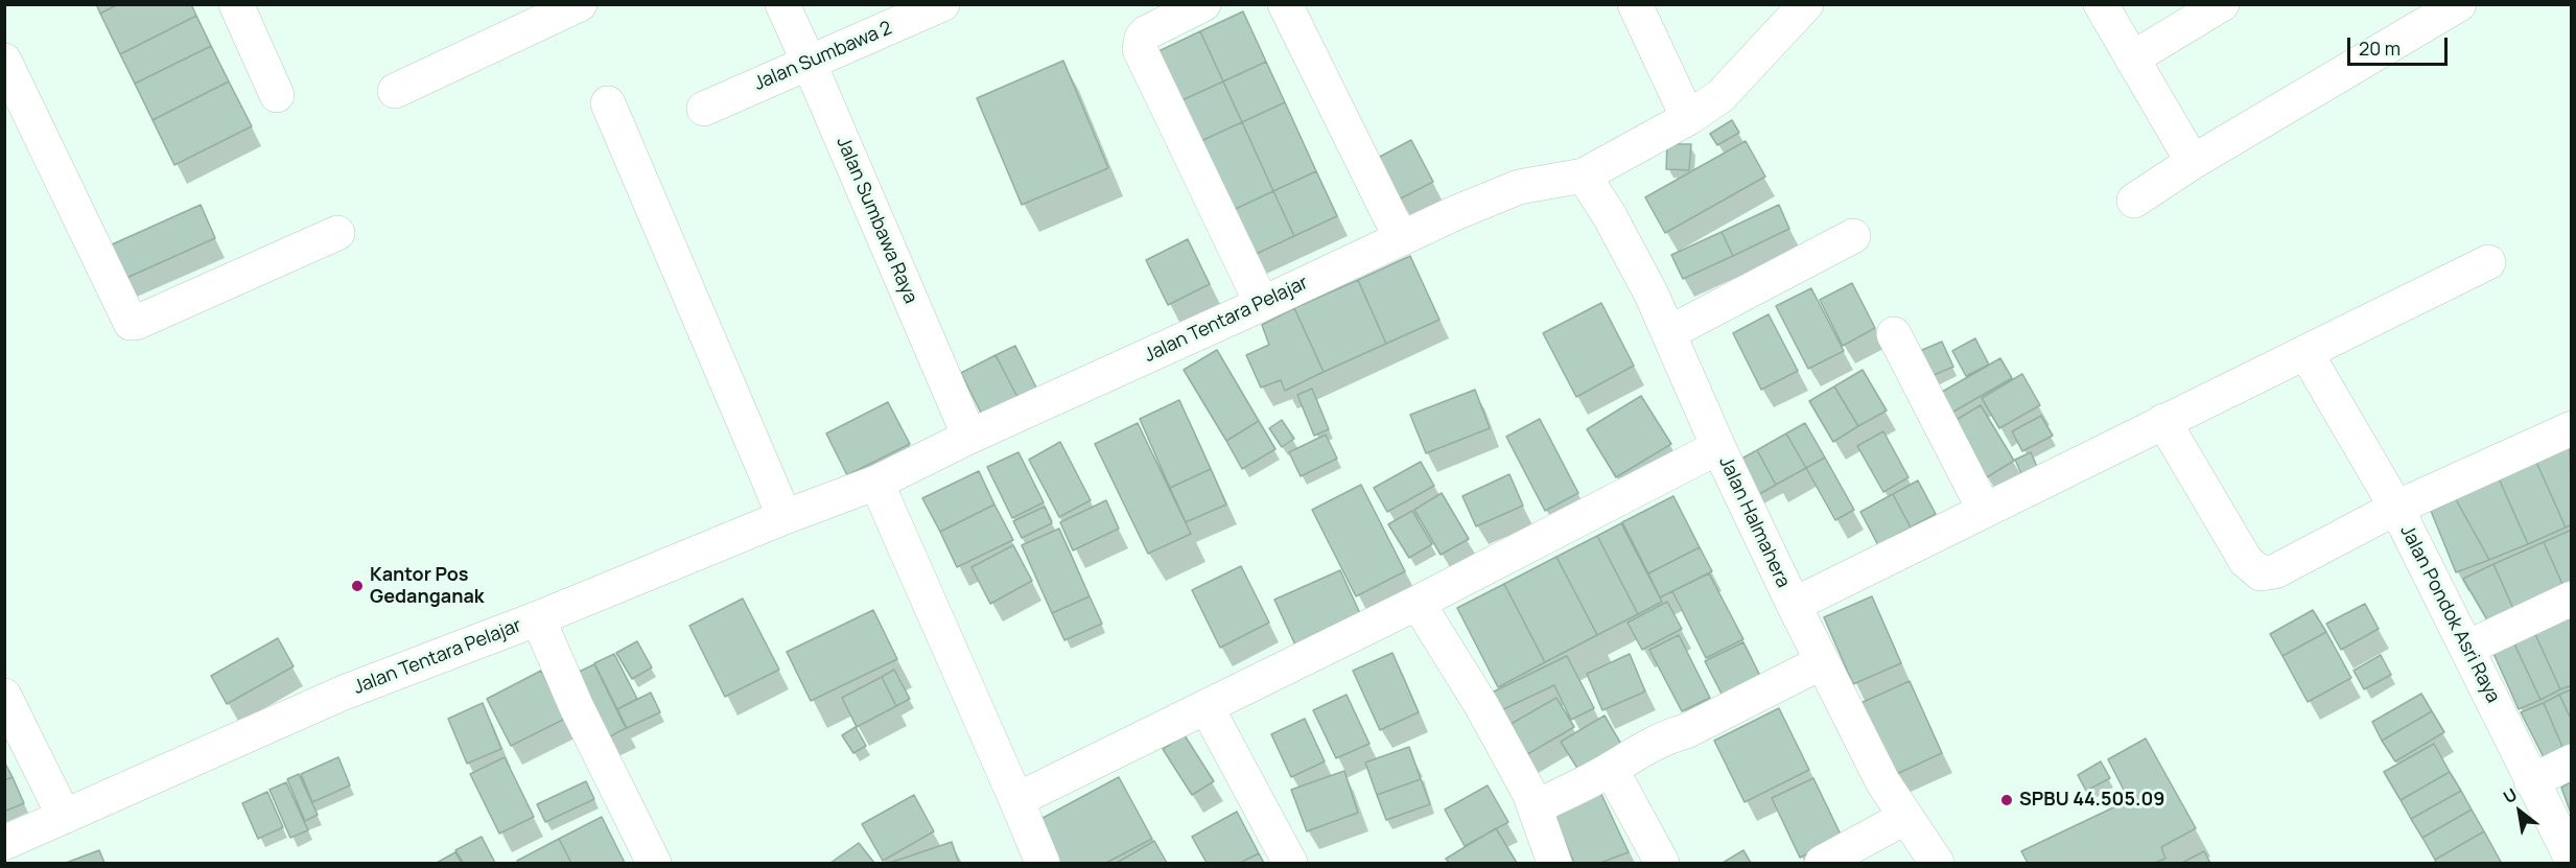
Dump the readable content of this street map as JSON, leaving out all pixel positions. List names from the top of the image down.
{
  "streets": {
    "street": [
      "Jalan Sumbawa 2",
      "Jalan Sumbawa Raya",
      "Jalan Tentara Pelajar",
      "Jalan Halmahera",
      "Jalan Pondok Asri Raya"
    ]
  },
  "crossings": [
    ["Jalan Sumbawa 2", "Jalan Sumbawa Raya"],
    ["Jalan Sumbawa Raya", "Jalan Tentara Pelajar"],
    ["Jalan Tentara Pelajar", "Jalan Halmahera"]
  ],
  "places": ["Kantor Pos Gedanganak", "SPBU 44.505.09"],
  "scale_bar": "20 m",
  "north": "top left"
}
